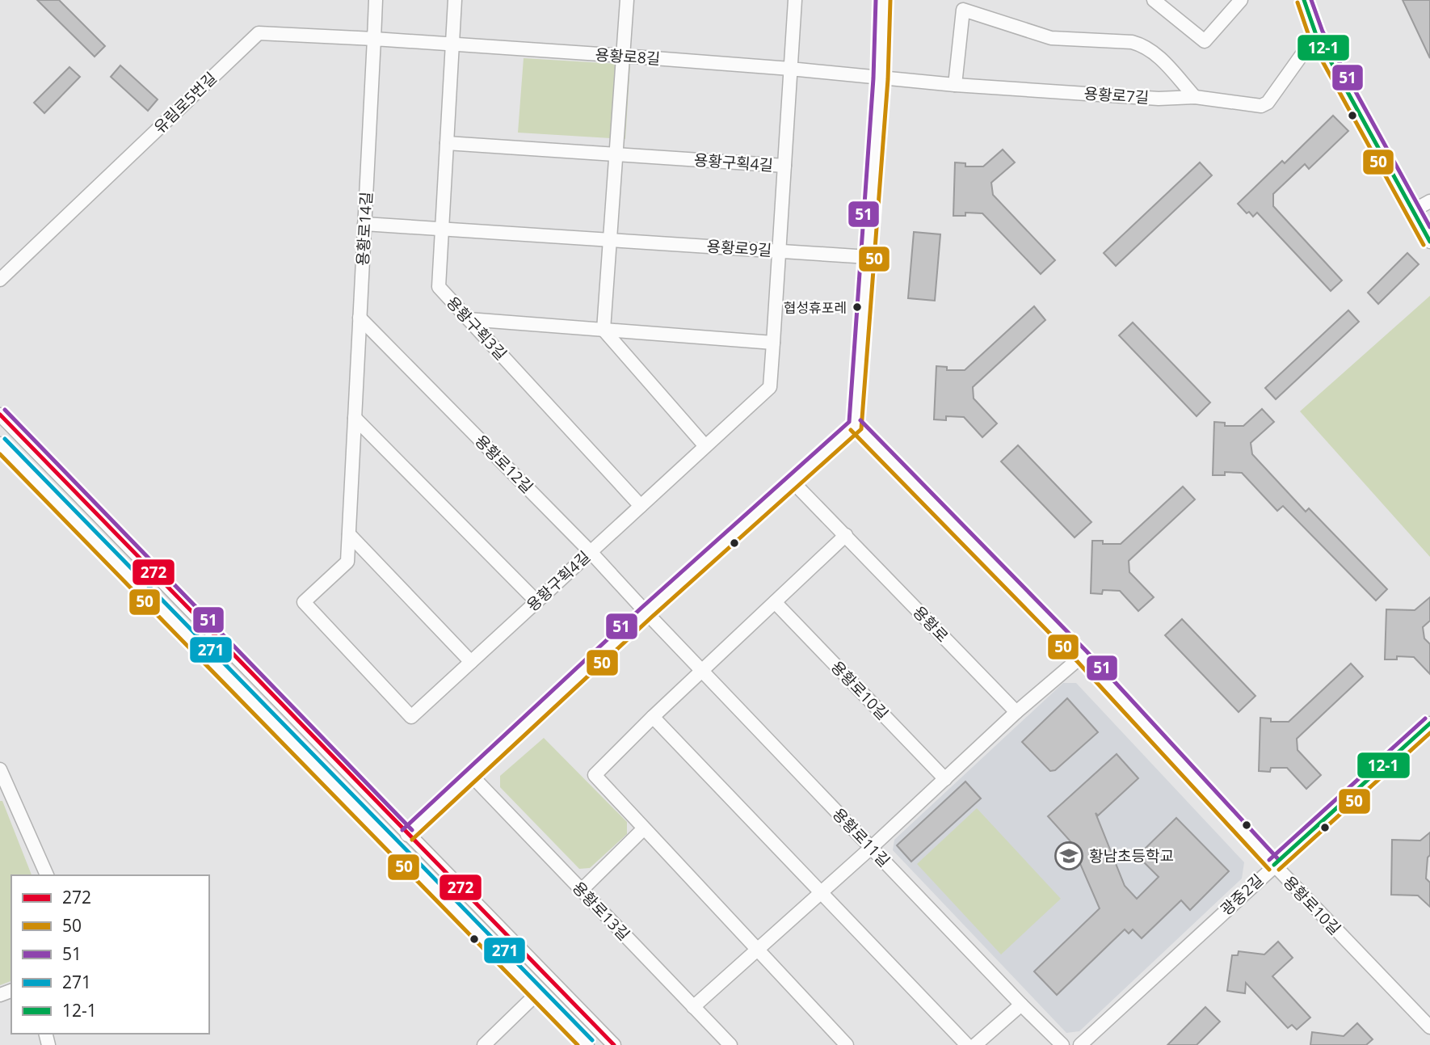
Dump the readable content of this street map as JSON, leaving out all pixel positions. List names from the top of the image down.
{
  "streets": {
    "street": [
      "용황로8길",
      "용황로7길",
      "유림로5번길",
      "용황구획4길",
      "용황로14길",
      "용황로9길",
      "용황구획3길",
      "용황로12길",
      "용황로",
      "용황로10길",
      "용황로11길",
      "광중2길",
      "용황로13길"
    ]
  },
  "crossings": [
    ["용황로8길", "용황로7길"],
    ["용황로8길", "유림로5번길"],
    ["용황로8길", "용황구획4길"],
    ["용황로8길", "용황로14길"],
    ["용황로8길", "용황구획3길"],
    ["유림로5번길", "용황로14길"],
    ["용황구획4길", "용황로14길"],
    ["용황구획4길", "용황로9길"],
    ["용황구획4길", "용황구획3길"],
    ["용황구획4길", "용황로12길"],
    ["용황로14길", "용황로9길"],
    ["용황로14길", "용황로12길"],
    ["용황로9길", "용황구획3길"],
    ["용황로12길", "용황로11길"],
    ["용황로10길", "광중2길"]
  ],
  "places": {
    "other": ["협성휴포레"],
    "school or university": ["황남초등학교"]
  },
  "lines": [
    "transit line 50",
    "transit line 51",
    "transit line 12-1",
    "transit line 272",
    "transit line 271"
  ],
  "legend": [
    "272",
    "50",
    "51",
    "271",
    "12-1"
  ]
}
